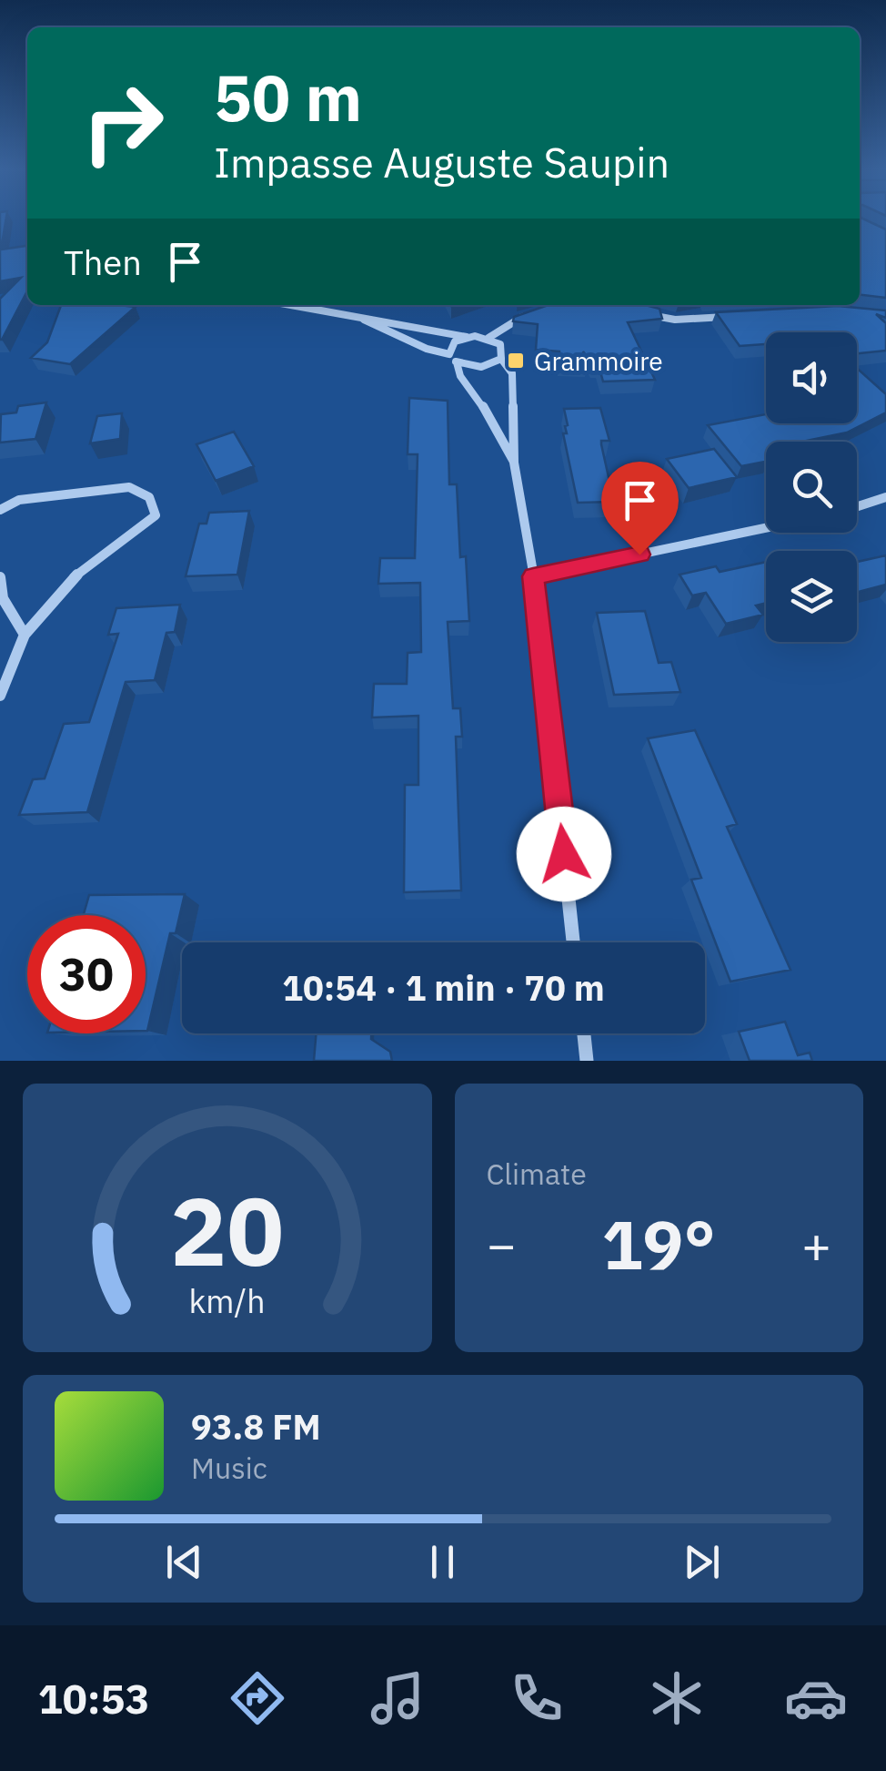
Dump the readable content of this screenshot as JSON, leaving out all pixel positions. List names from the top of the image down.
{
  "places": {
    "transit": ["Grammoire"]
  },
  "page": {
    "turn": ["50 m", "Impasse Auguste Saupin"],
    "then": "Then",
    "limit": "30",
    "trip": "10:54 · 1 min · 70 m",
    "tile": "Climate",
    "heat": ["−", "19°", "+"],
    "song": ["93.8 FM", "Music"],
    "tabs": "10:53",
    "gauge": ["20", "km/h"]
  }
}
